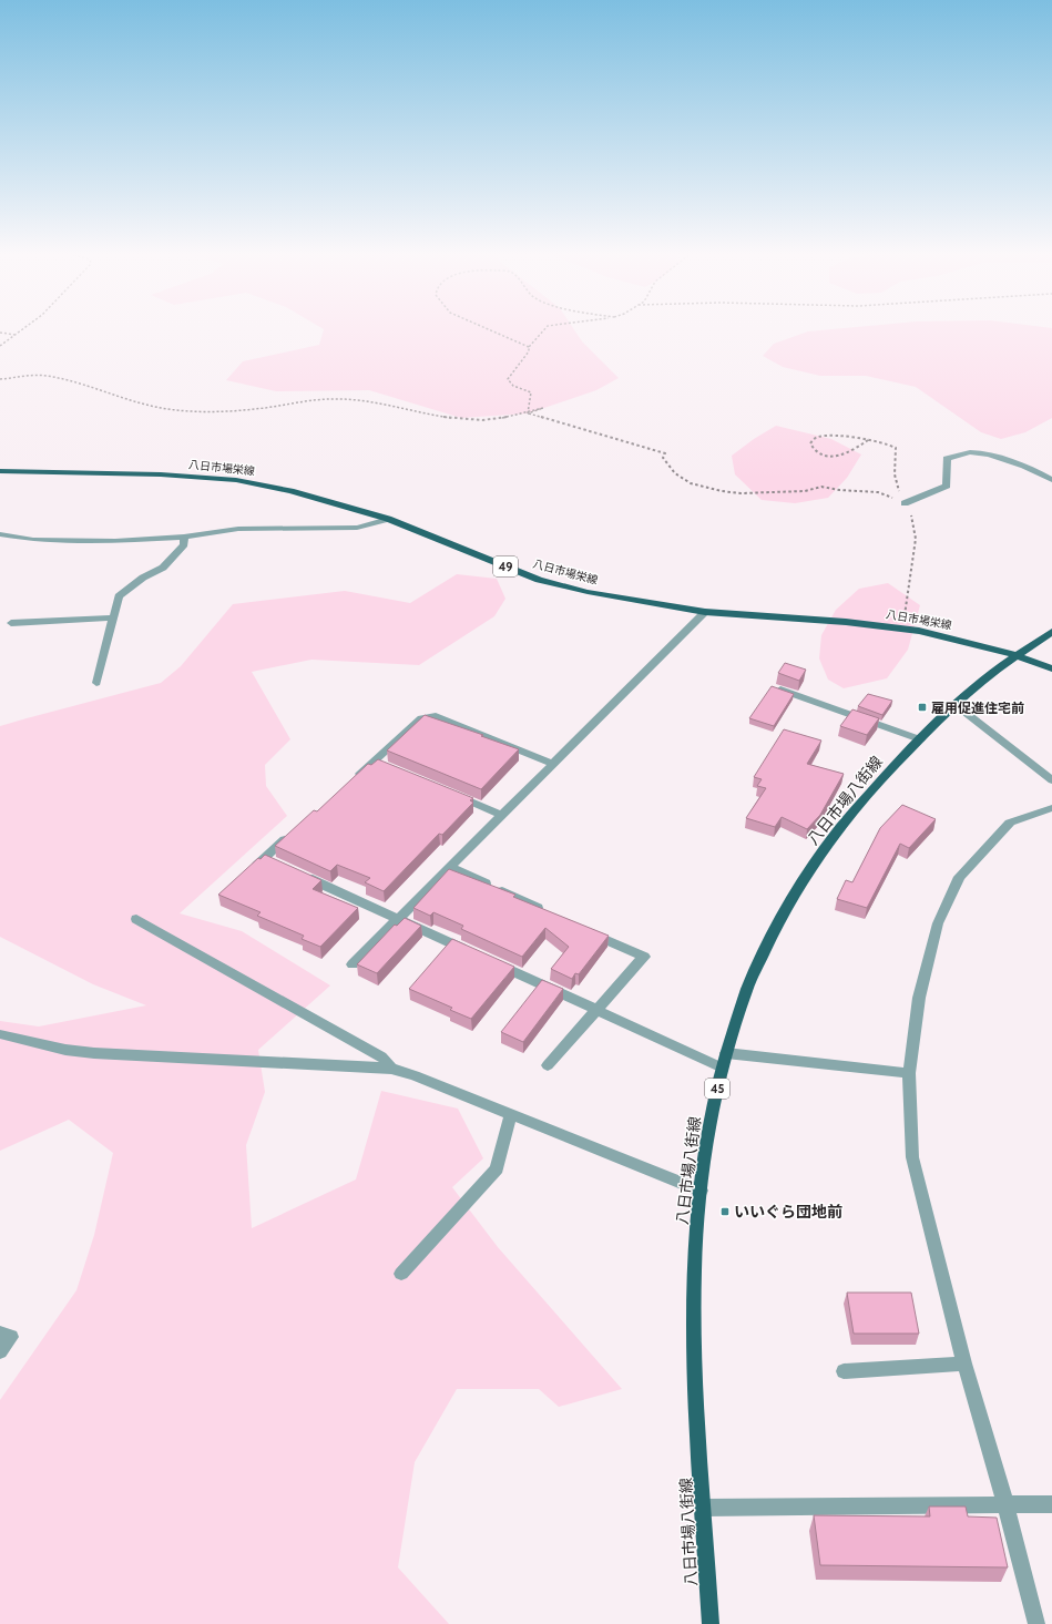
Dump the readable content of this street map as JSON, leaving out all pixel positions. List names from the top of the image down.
{
  "streets": {
    "main road": [
      "八日市場栄線",
      "49",
      "八日市場八街線",
      "45"
    ]
  },
  "crossings": [
    ["八日市場栄線", "八日市場八街線"]
  ],
  "places": {
    "transit": ["雇用促進住宅前", "いいぐら団地前"]
  }
}
